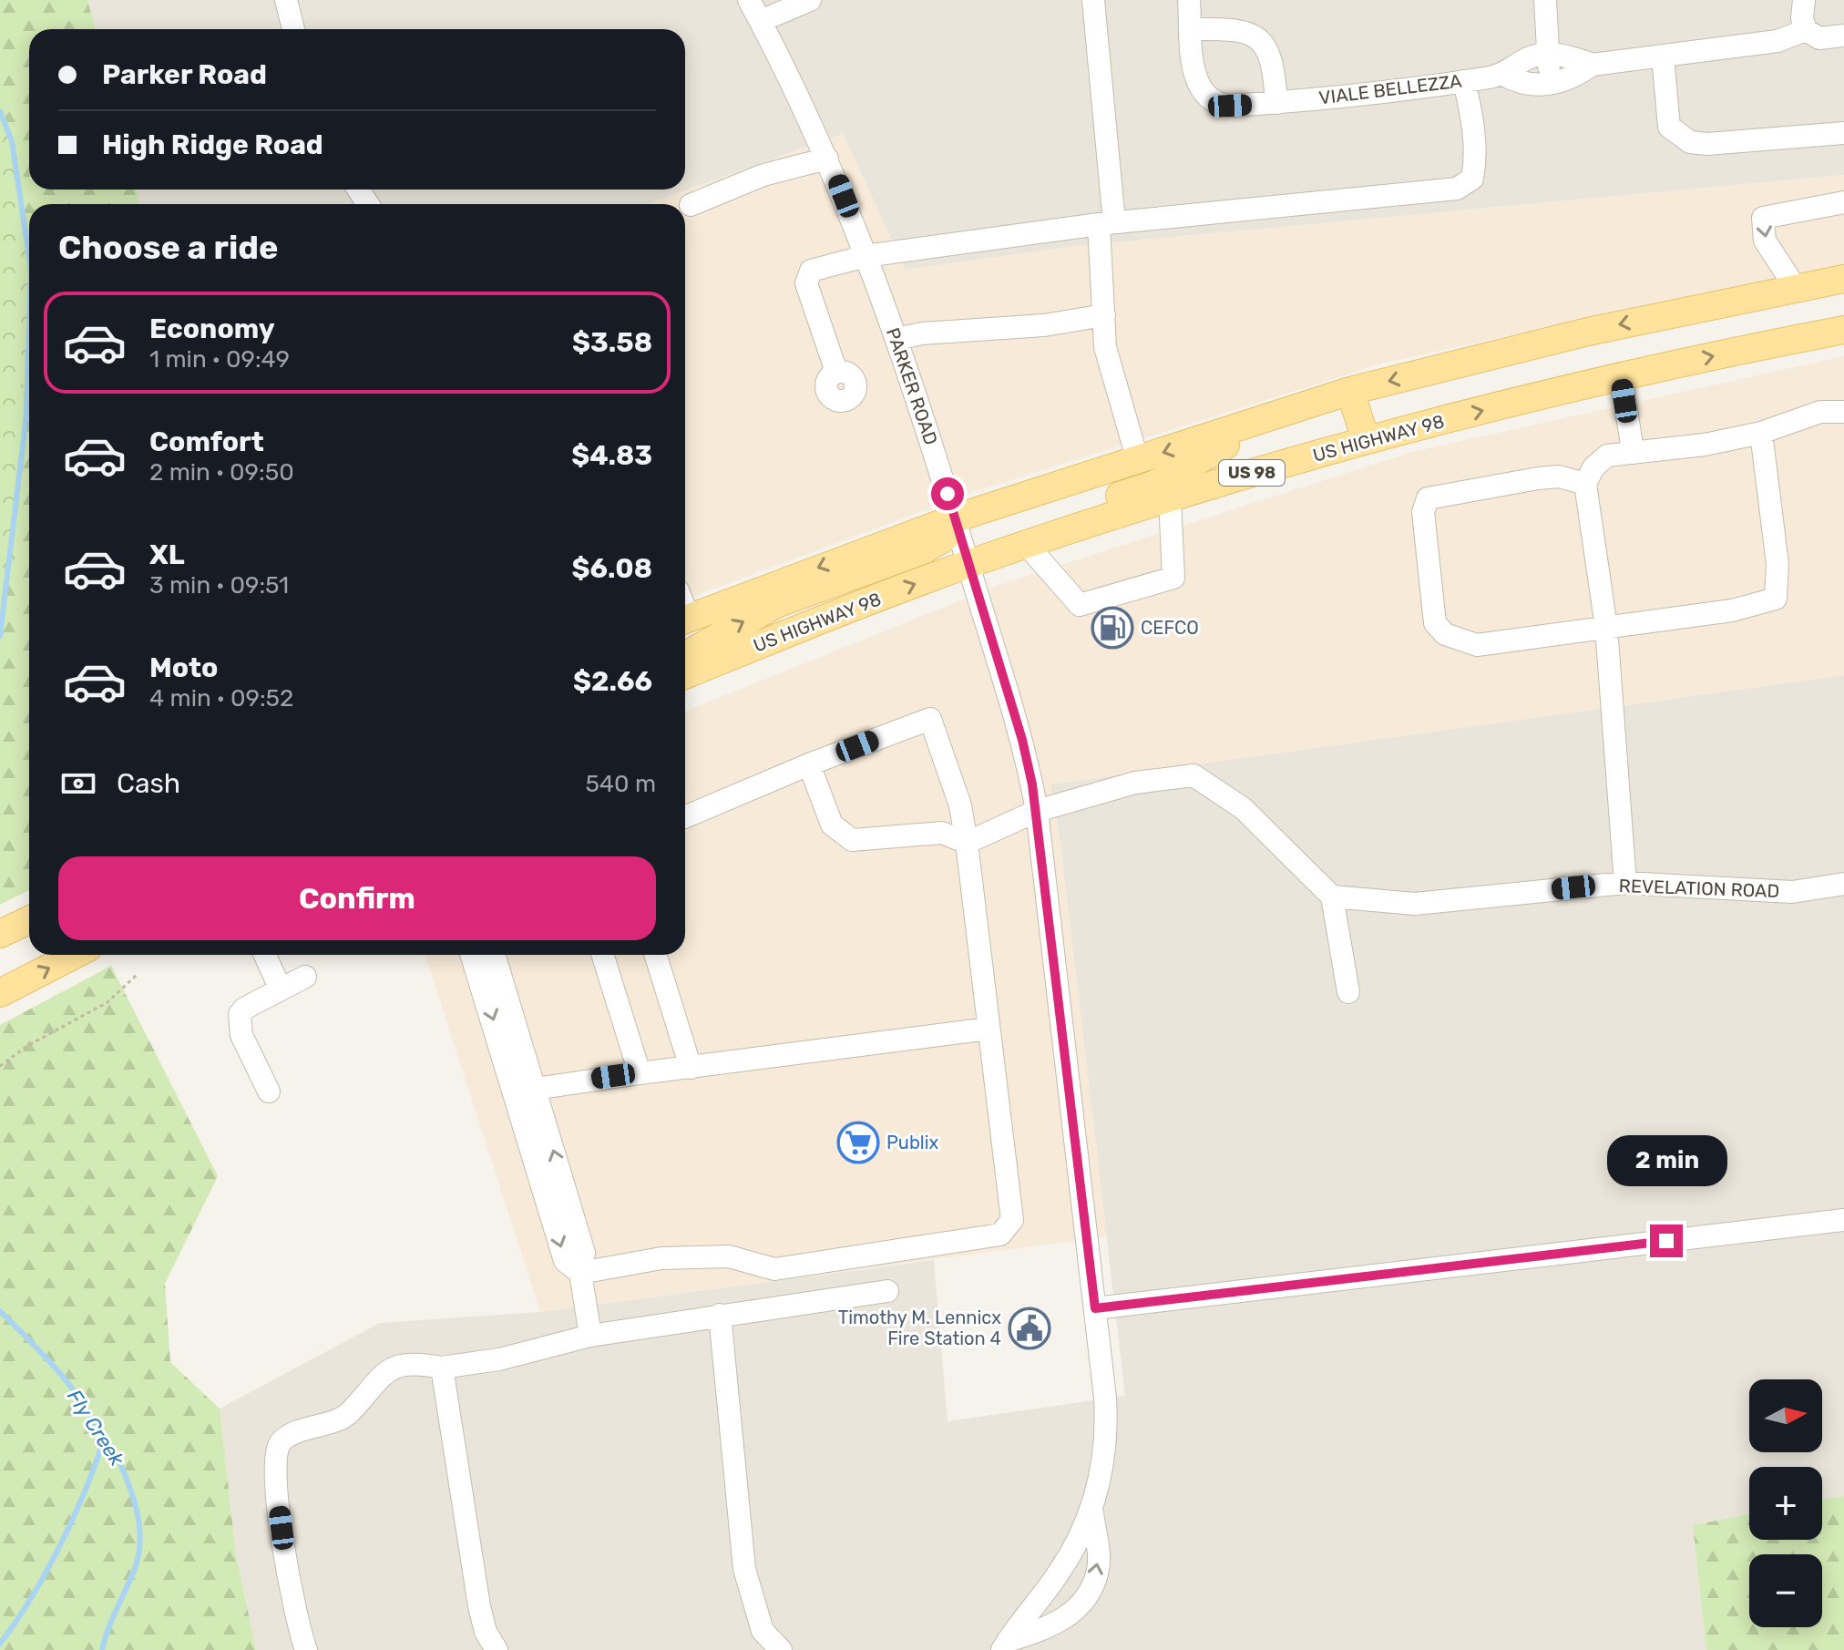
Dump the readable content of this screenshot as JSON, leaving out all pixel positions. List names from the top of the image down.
{
  "streets": {
    "main road": ["US HIGHWAY 98", "US 98"],
    "street": ["VIALE BELLEZZA", "PARKER ROAD", "REVELATION ROAD"]
  },
  "crossings": [
    ["PARKER ROAD", "US HIGHWAY 98"],
    ["PARKER ROAD", "US 98"]
  ],
  "water": ["Fly Creek"],
  "places": {
    "fuel station": ["CEFCO"],
    "supermarket": ["Publix"],
    "public building": ["Timothy M. Lennicx Fire Station 4"]
  },
  "north": "right",
  "page": {
    "banner": ["Parker Road", "High Ridge Road"],
    "heading": "Choose a ride",
    "list": [
      {
        "name": "Economy",
        "note": "1 min · 09:49",
        "value": "$3.58"
      },
      {
        "name": "Comfort",
        "note": "2 min · 09:50",
        "value": "$4.83"
      },
      {
        "name": "XL",
        "note": "3 min · 09:51",
        "value": "$6.08"
      },
      {
        "name": "Moto",
        "note": "4 min · 09:52",
        "value": "$2.66"
      }
    ],
    "pay": ["Cash", "540 m"],
    "buttons": "Confirm",
    "bubble": "2 min",
    "map_buttons": ["+", "−"]
  }
}
